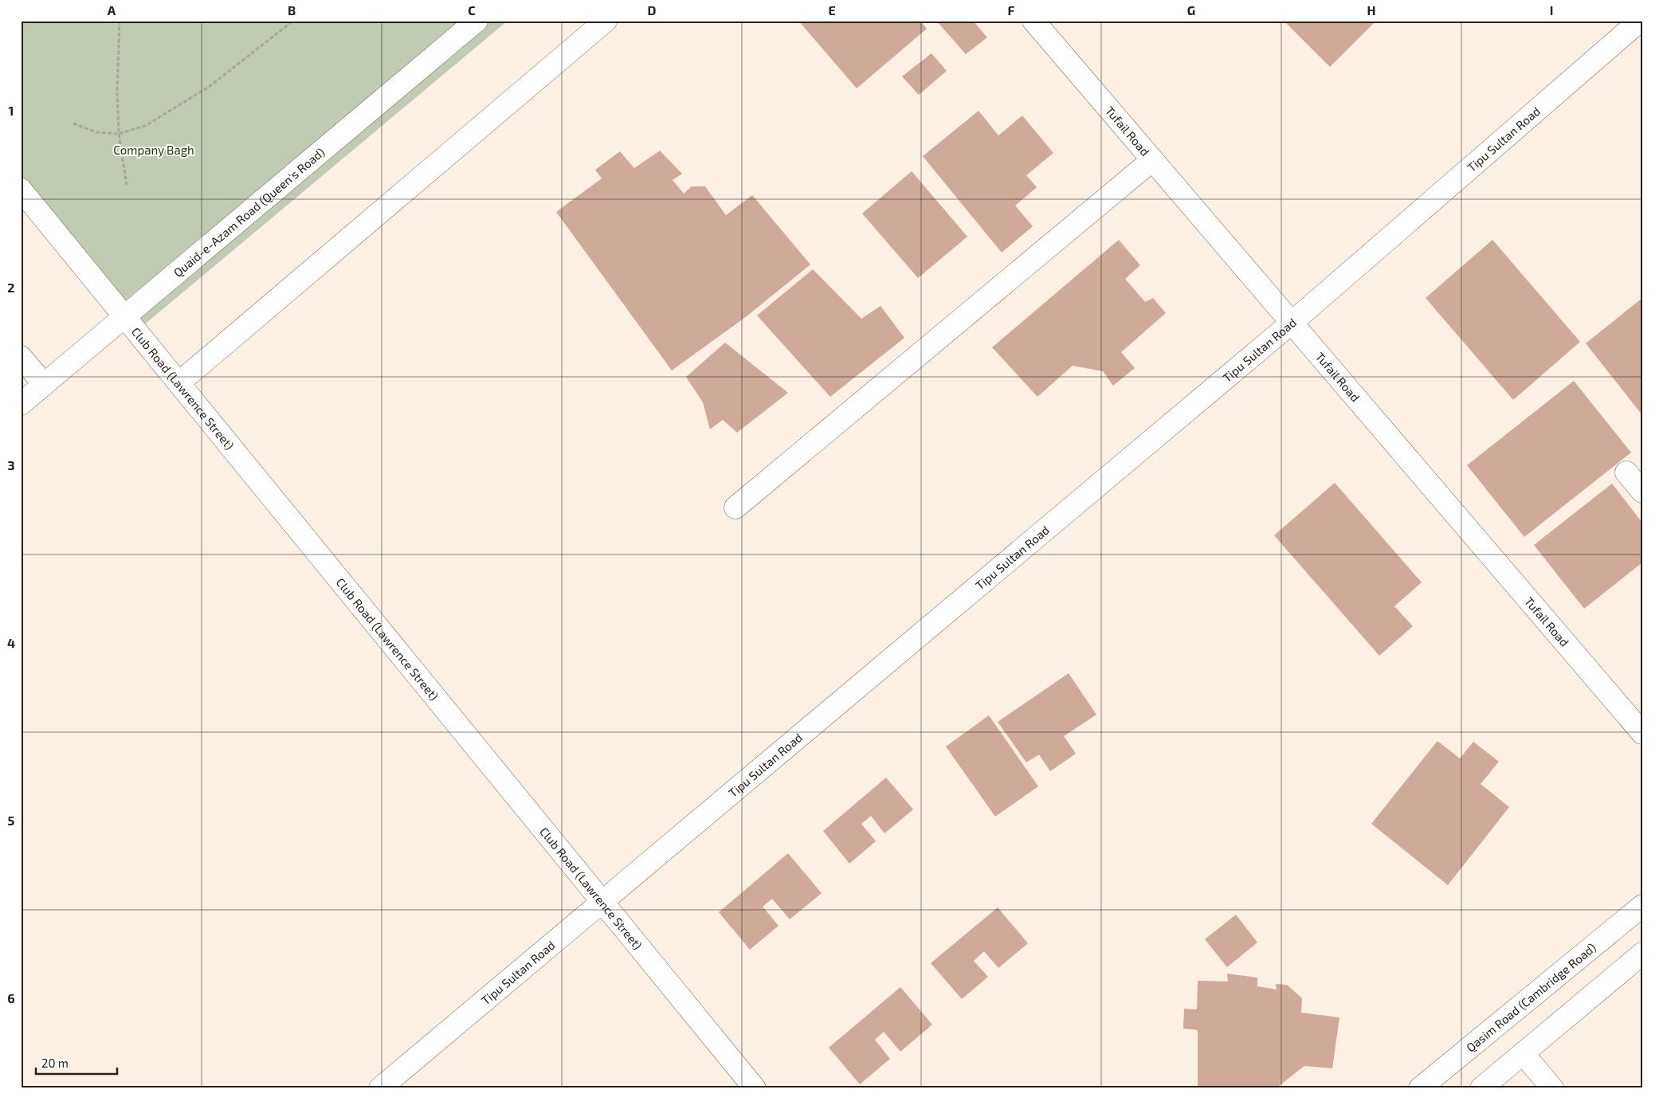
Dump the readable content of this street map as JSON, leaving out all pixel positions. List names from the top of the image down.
{
  "streets": {
    "street": [
      "Tufail Road",
      "Tipu Sultan Road",
      "Quaid-e-Azam Road (Queen's Road)",
      "Club Road (Lawrence Street)",
      "Qasim Road (Cambridge Road)"
    ]
  },
  "crossings": [
    ["Tufail Road", "Tipu Sultan Road"],
    ["Tipu Sultan Road", "Club Road (Lawrence Street)"],
    ["Quaid-e-Azam Road (Queen's Road)", "Club Road (Lawrence Street)"]
  ],
  "parks": ["Company Bagh"],
  "scale_bar": "20 m",
  "grid": {
    "columns": [
      "A",
      "B",
      "C",
      "D",
      "E",
      "F",
      "G",
      "H",
      "I"
    ],
    "rows": [
      "1",
      "2",
      "3",
      "4",
      "5",
      "6"
    ]
  }
}
